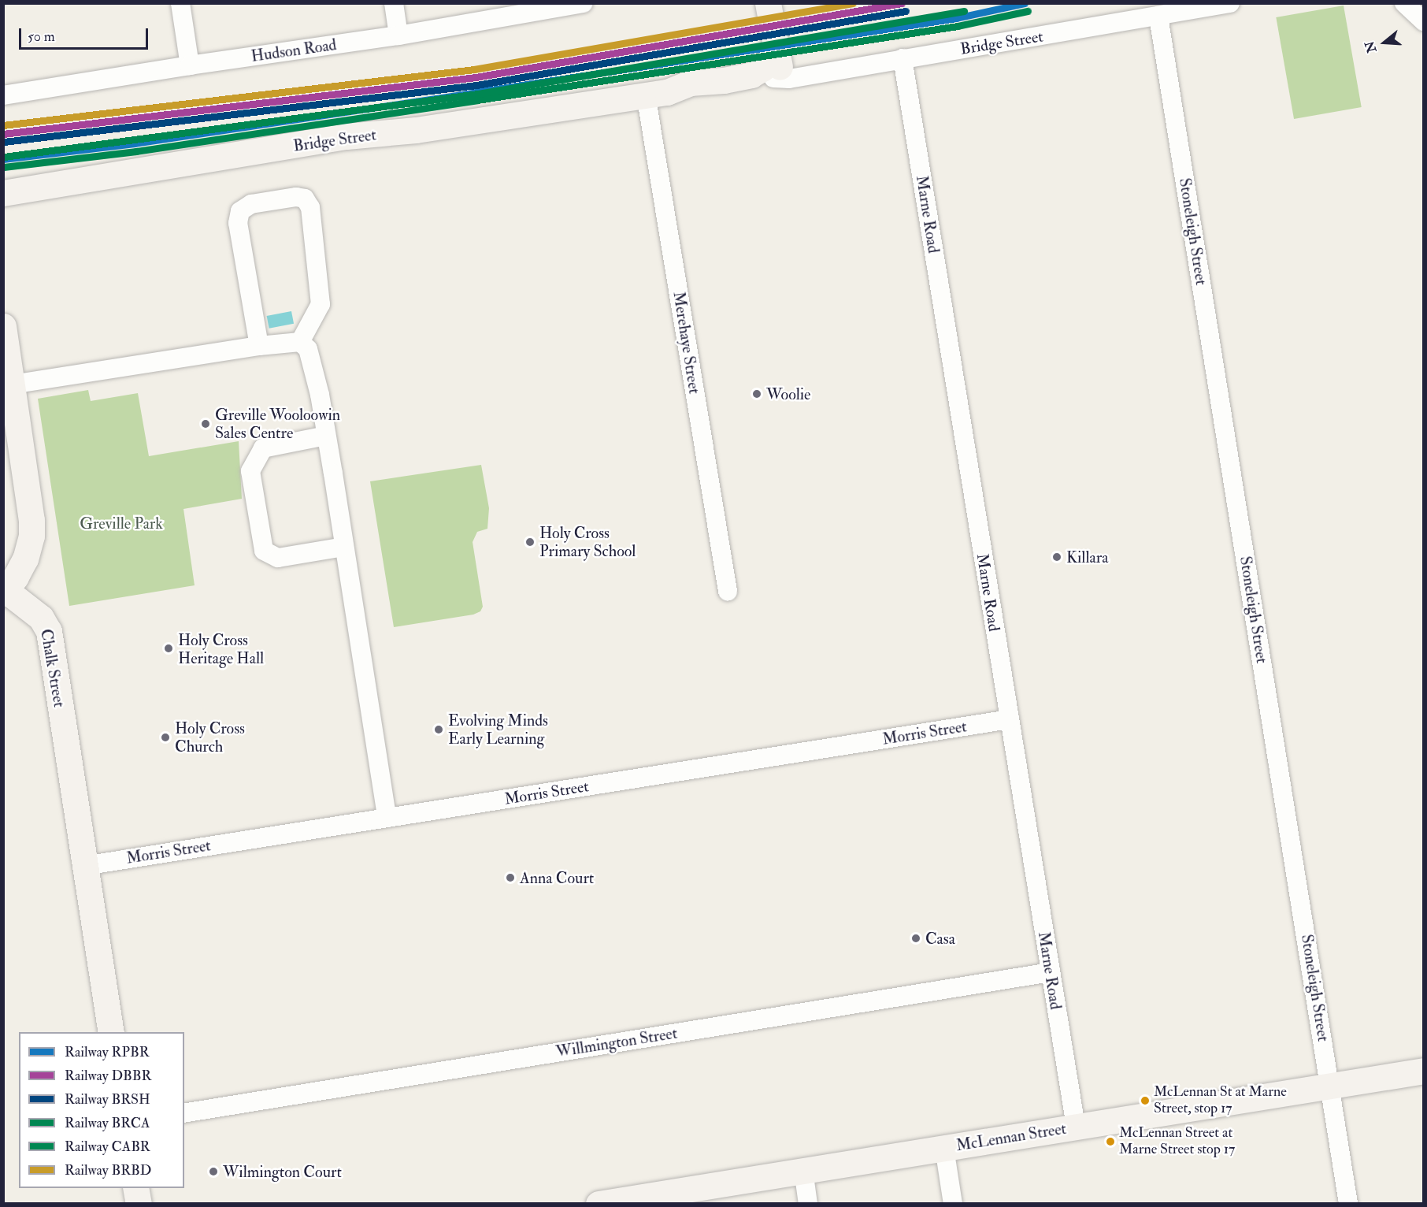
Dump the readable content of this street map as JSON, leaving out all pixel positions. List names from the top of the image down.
{
  "streets": {
    "street": [
      "Bridge Street",
      "Hudson Road",
      "Marne Road",
      "Stoneleigh Street",
      "Merehaye Street",
      "Chalk Street",
      "Morris Street",
      "Willmington Street",
      "McLennan Street"
    ]
  },
  "crossings": [
    ["Bridge Street", "Marne Road"],
    ["Bridge Street", "Stoneleigh Street"],
    ["Bridge Street", "Merehaye Street"],
    ["Marne Road", "Morris Street"],
    ["Marne Road", "Willmington Street"],
    ["Marne Road", "McLennan Street"],
    ["Stoneleigh Street", "McLennan Street"],
    ["Chalk Street", "Morris Street"]
  ],
  "parks": ["Greville Park"],
  "places": [
    "Woolie",
    "Greville Wooloowin Sales Centre",
    "Holy Cross Primary School",
    "Killara",
    "Holy Cross Heritage Hall",
    "Evolving Minds Early Learning",
    "Holy Cross Church",
    "Anna Court",
    "Casa",
    "McLennan St at Marne Street, stop 17",
    "McLennan Street at Marne Street stop 17",
    "Wilmington Court"
  ],
  "lines": [
    "rail line RPBR",
    "rail line DBBR",
    "rail line BRBD",
    "rail line BRSH",
    "rail line BRCA",
    "rail line CABR"
  ],
  "legend": [
    "Railway RPBR",
    "Railway DBBR",
    "Railway BRSH",
    "Railway BRCA",
    "Railway CABR",
    "Railway BRBD"
  ],
  "scale_bar": "50 m",
  "north": "left"
}
